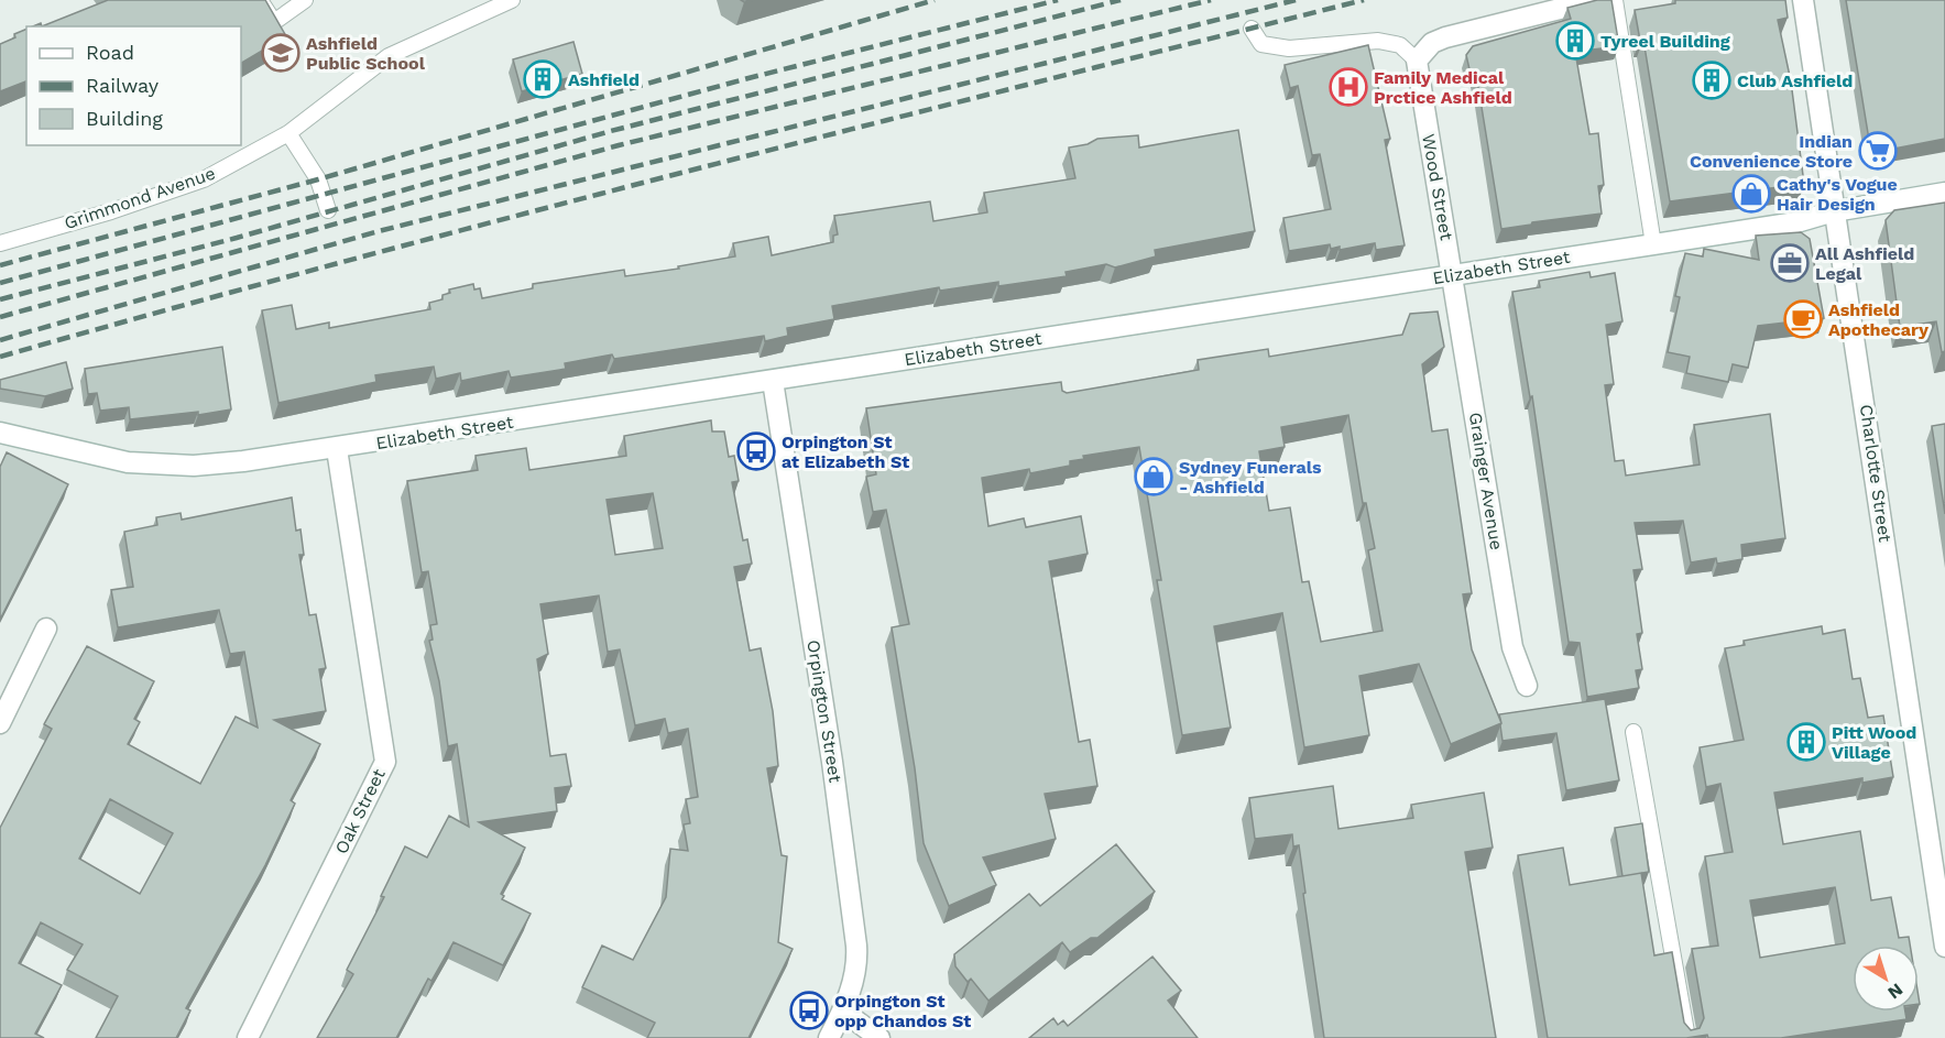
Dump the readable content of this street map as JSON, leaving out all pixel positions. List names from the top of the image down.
{
  "streets": {
    "street": [
      "Wood Street",
      "Elizabeth Street",
      "Charlotte Street",
      "Grainger Avenue",
      "Orpington Street",
      "Oak Street"
    ],
    "lane": ["Grimmond Avenue"]
  },
  "crossings": [
    ["Wood Street", "Elizabeth Street"],
    ["Wood Street", "Grainger Avenue"],
    ["Elizabeth Street", "Charlotte Street"],
    ["Elizabeth Street", "Grainger Avenue"],
    ["Elizabeth Street", "Orpington Street"],
    ["Elizabeth Street", "Oak Street"]
  ],
  "places": {
    "building": [
      "Tyreel Building",
      "Ashfield",
      "Club Ashfield",
      "Pitt Wood Village"
    ],
    "school or university": ["Ashfield Public School"],
    "hospital": ["Family Medical Prctice Ashfield"],
    "supermarket": ["Indian Convenience Store"],
    "shop": ["Cathy's Vogue Hair Design", "Sydney Funerals - Ashfield"],
    "office": ["All Ashfield Legal"],
    "cafe": ["Ashfield Apothecary"],
    "bus stop": ["Orpington St at Elizabeth St", "Orpington St opp Chandos St"]
  },
  "legend": ["Road", "Railway", "Building"],
  "north": "bottom right"
}
